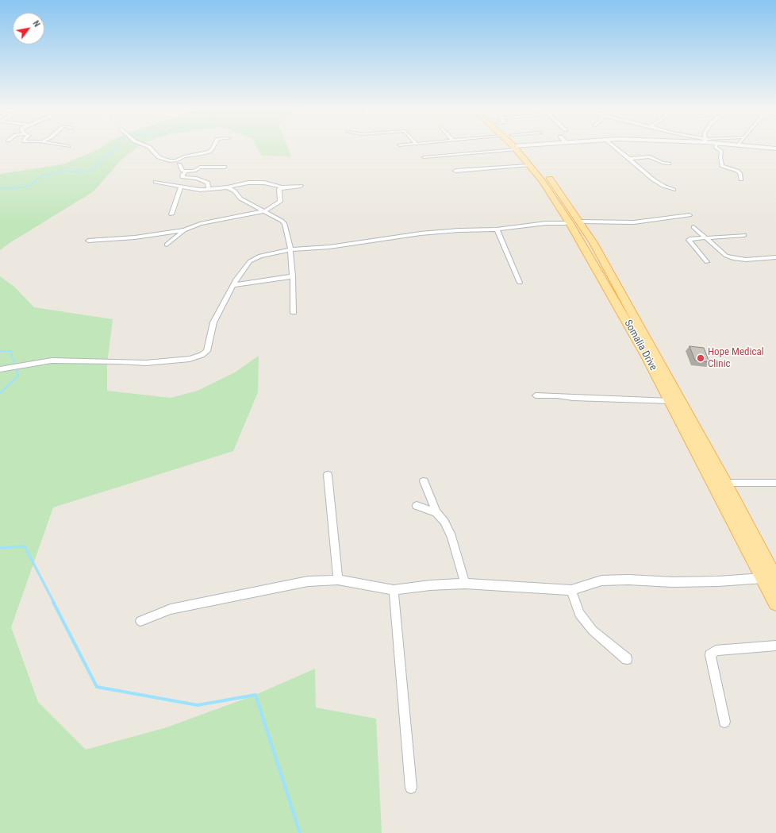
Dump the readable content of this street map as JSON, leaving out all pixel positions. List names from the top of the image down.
{
  "streets": {
    "main road": ["Somalia Drive"]
  },
  "places": ["Hope Medical Clinic"],
  "north": "top right"
}
